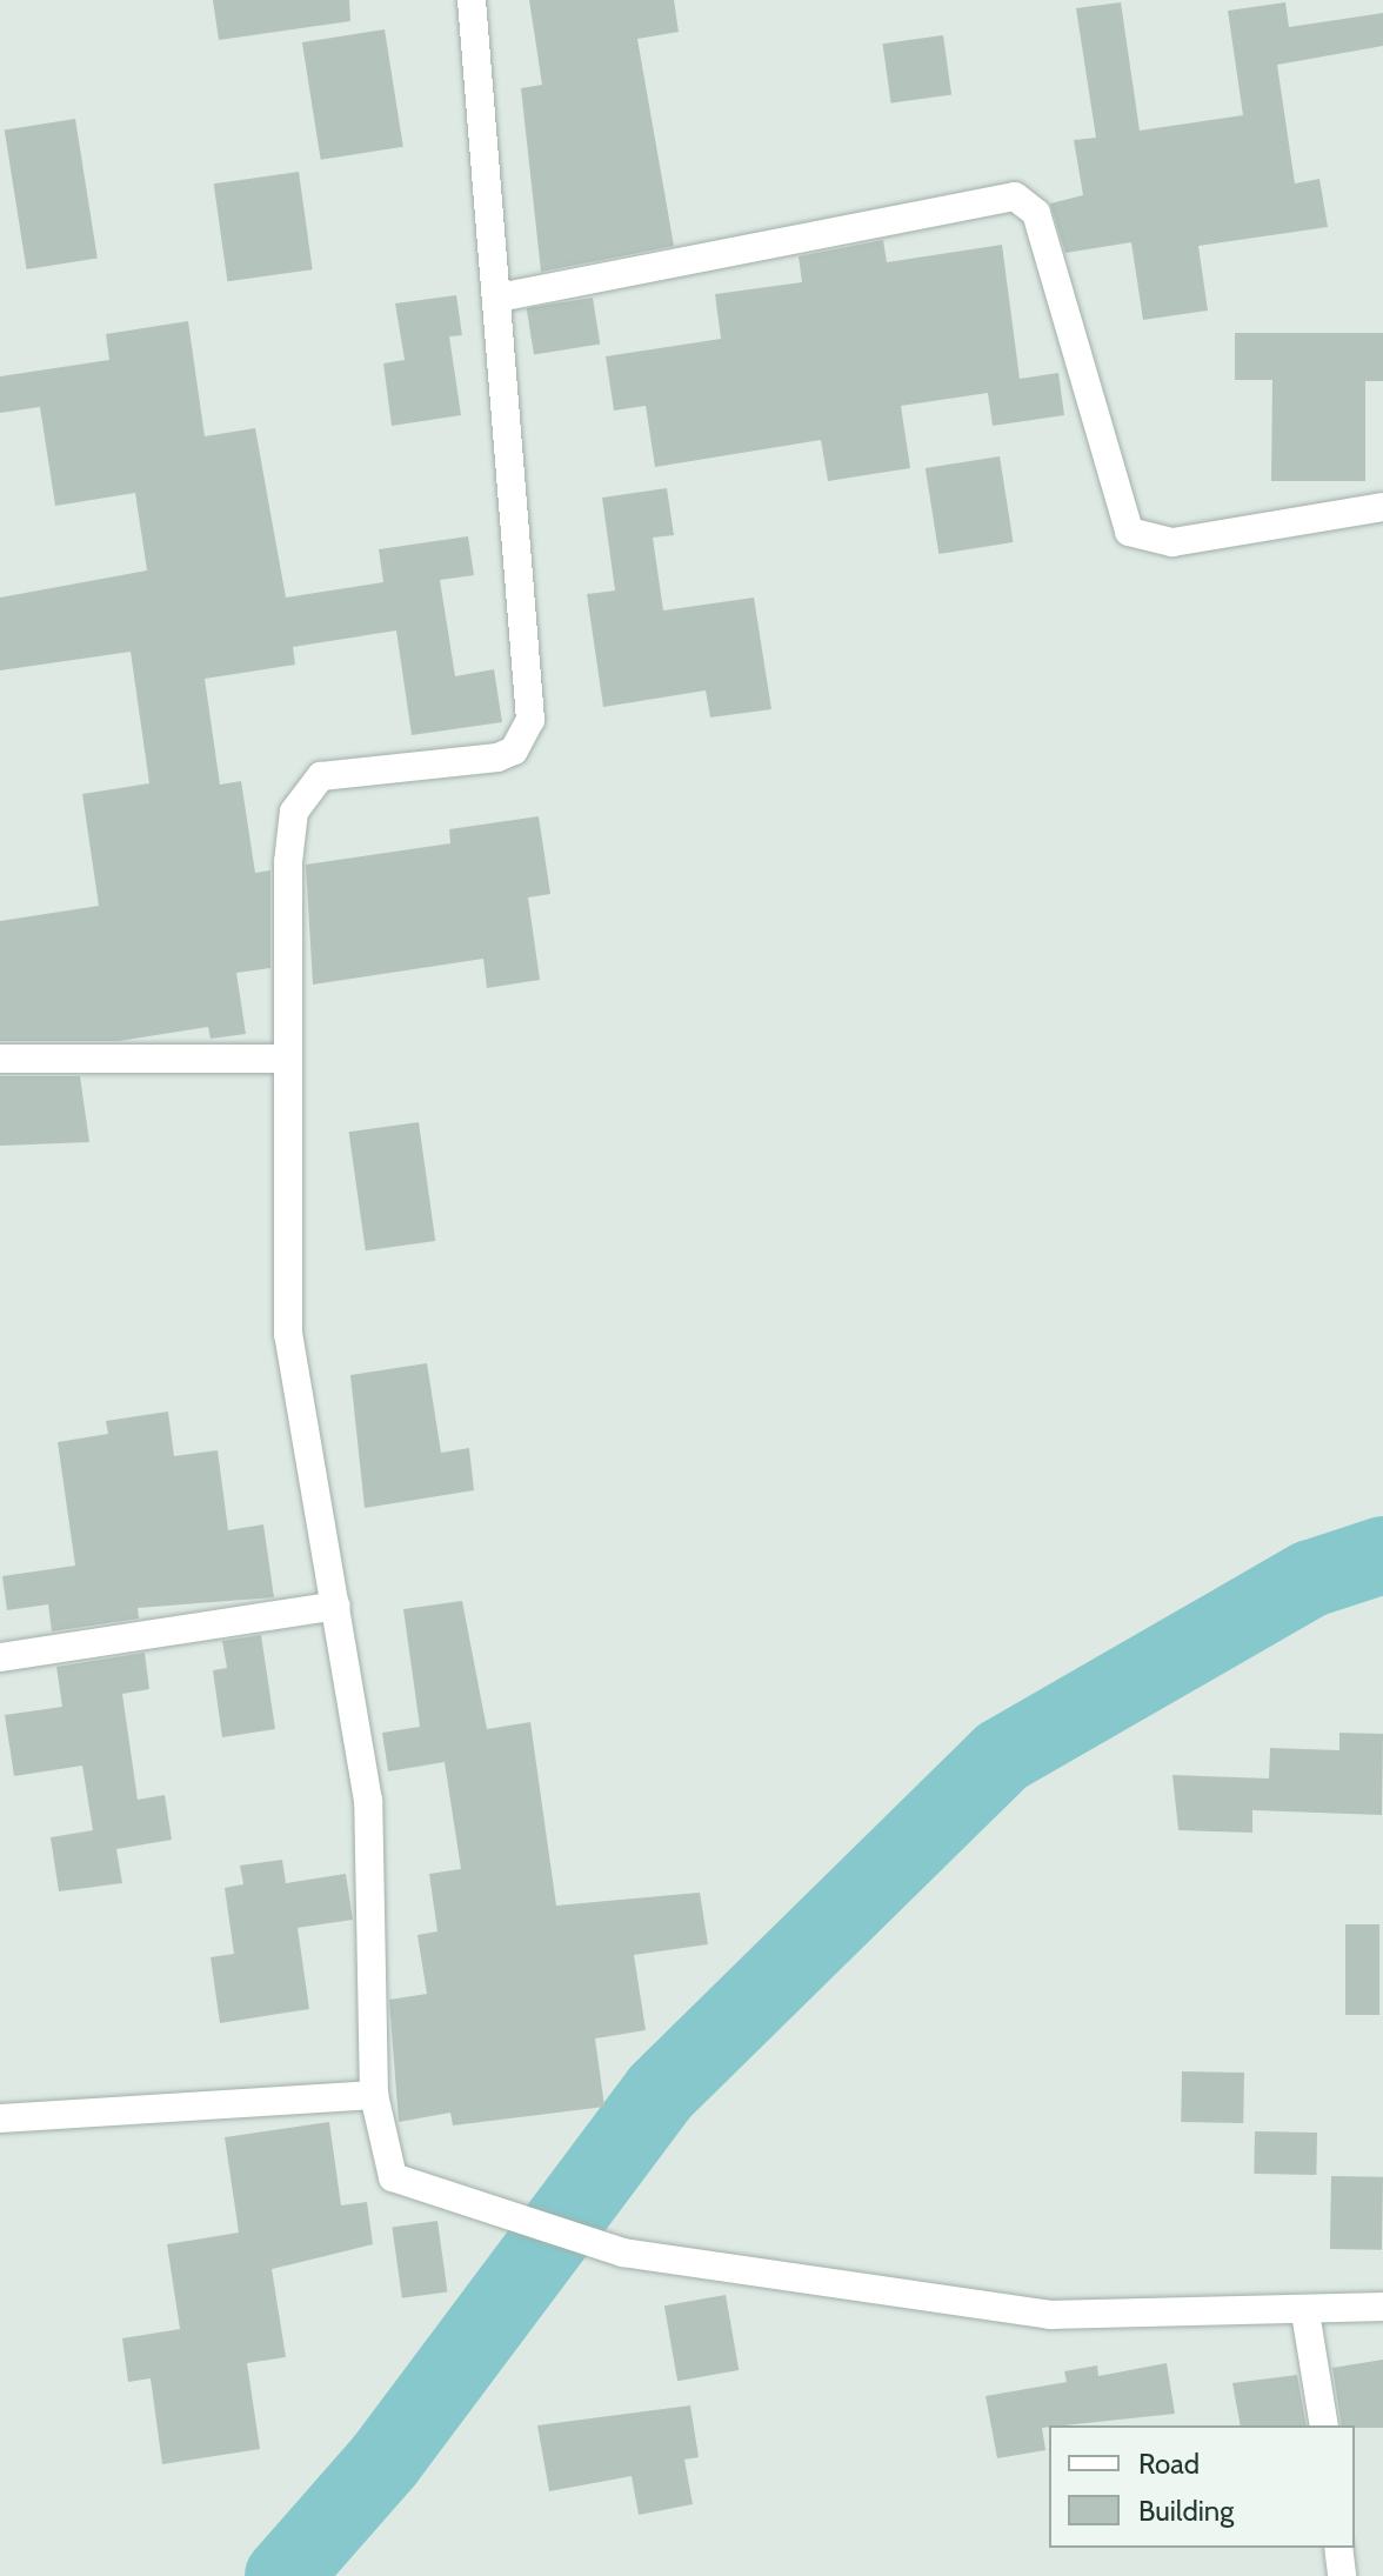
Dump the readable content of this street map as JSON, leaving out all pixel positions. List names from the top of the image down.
{
  "legend": ["Road", "Building"]
}
